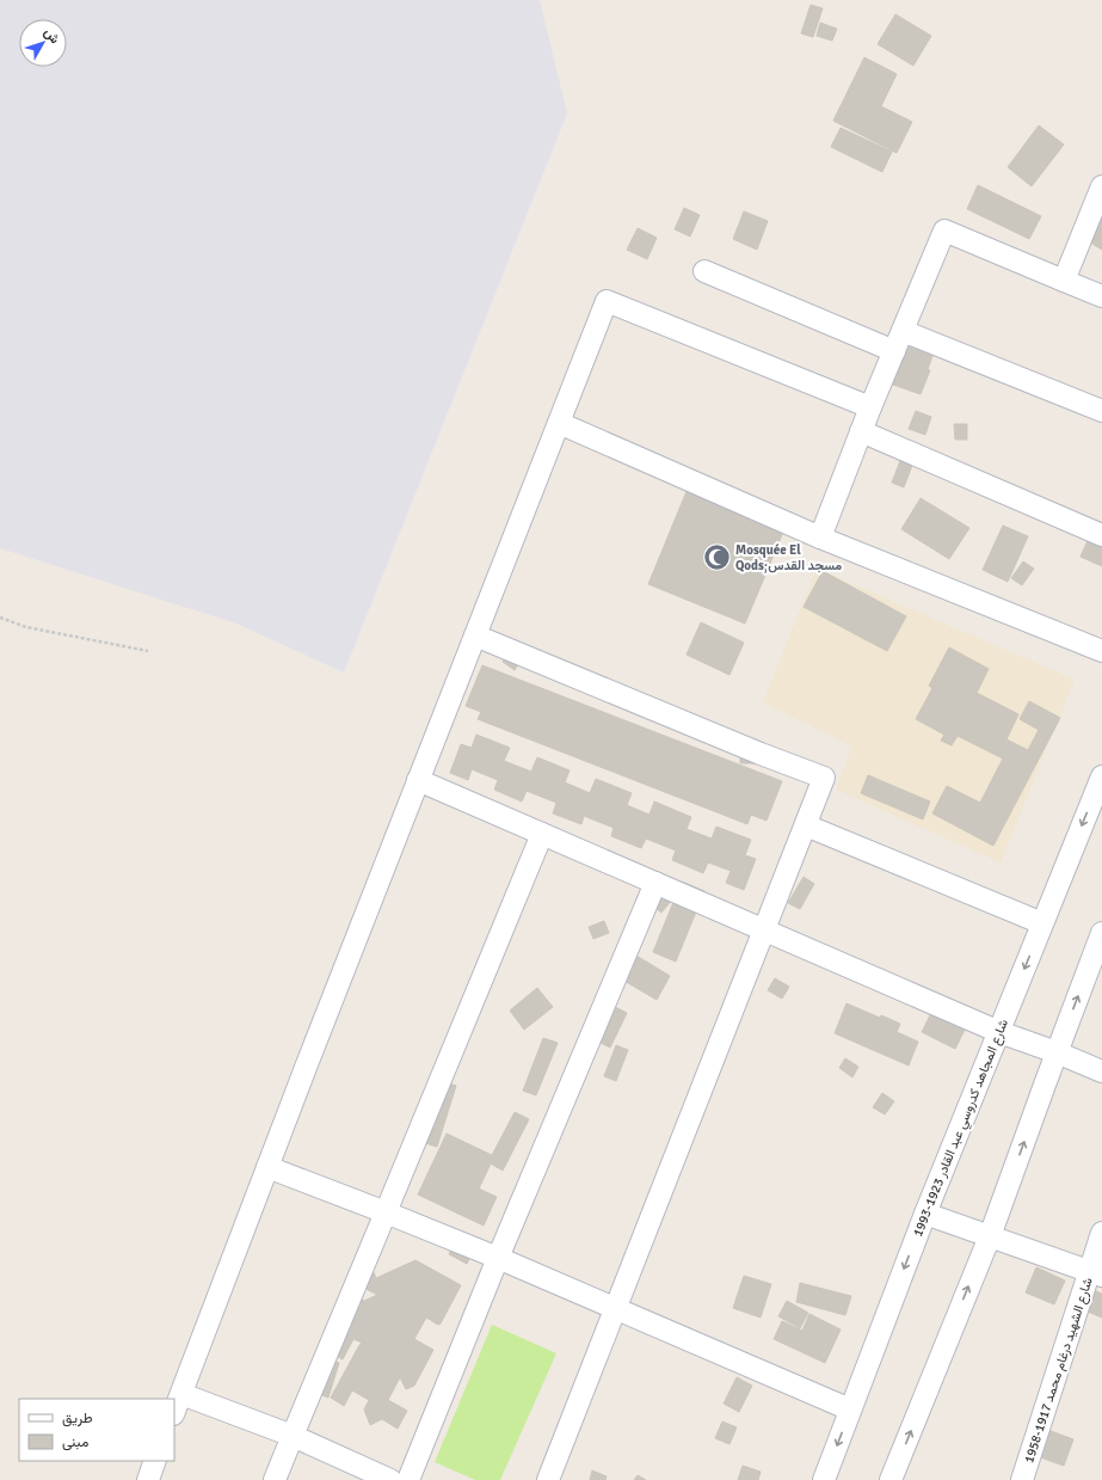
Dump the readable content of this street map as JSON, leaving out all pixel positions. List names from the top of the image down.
{
  "streets": {
    "street": ["شارع المجاهد كدروسي عبد القادر 1923-1993", "شارع الشهيد درغام محمد 1917-1958"]
  },
  "places": {
    "mosque": ["Mosquée El Qods;مسجد القدس"]
  },
  "legend": ["طريق", "مبنى"],
  "north": "top right"
}
